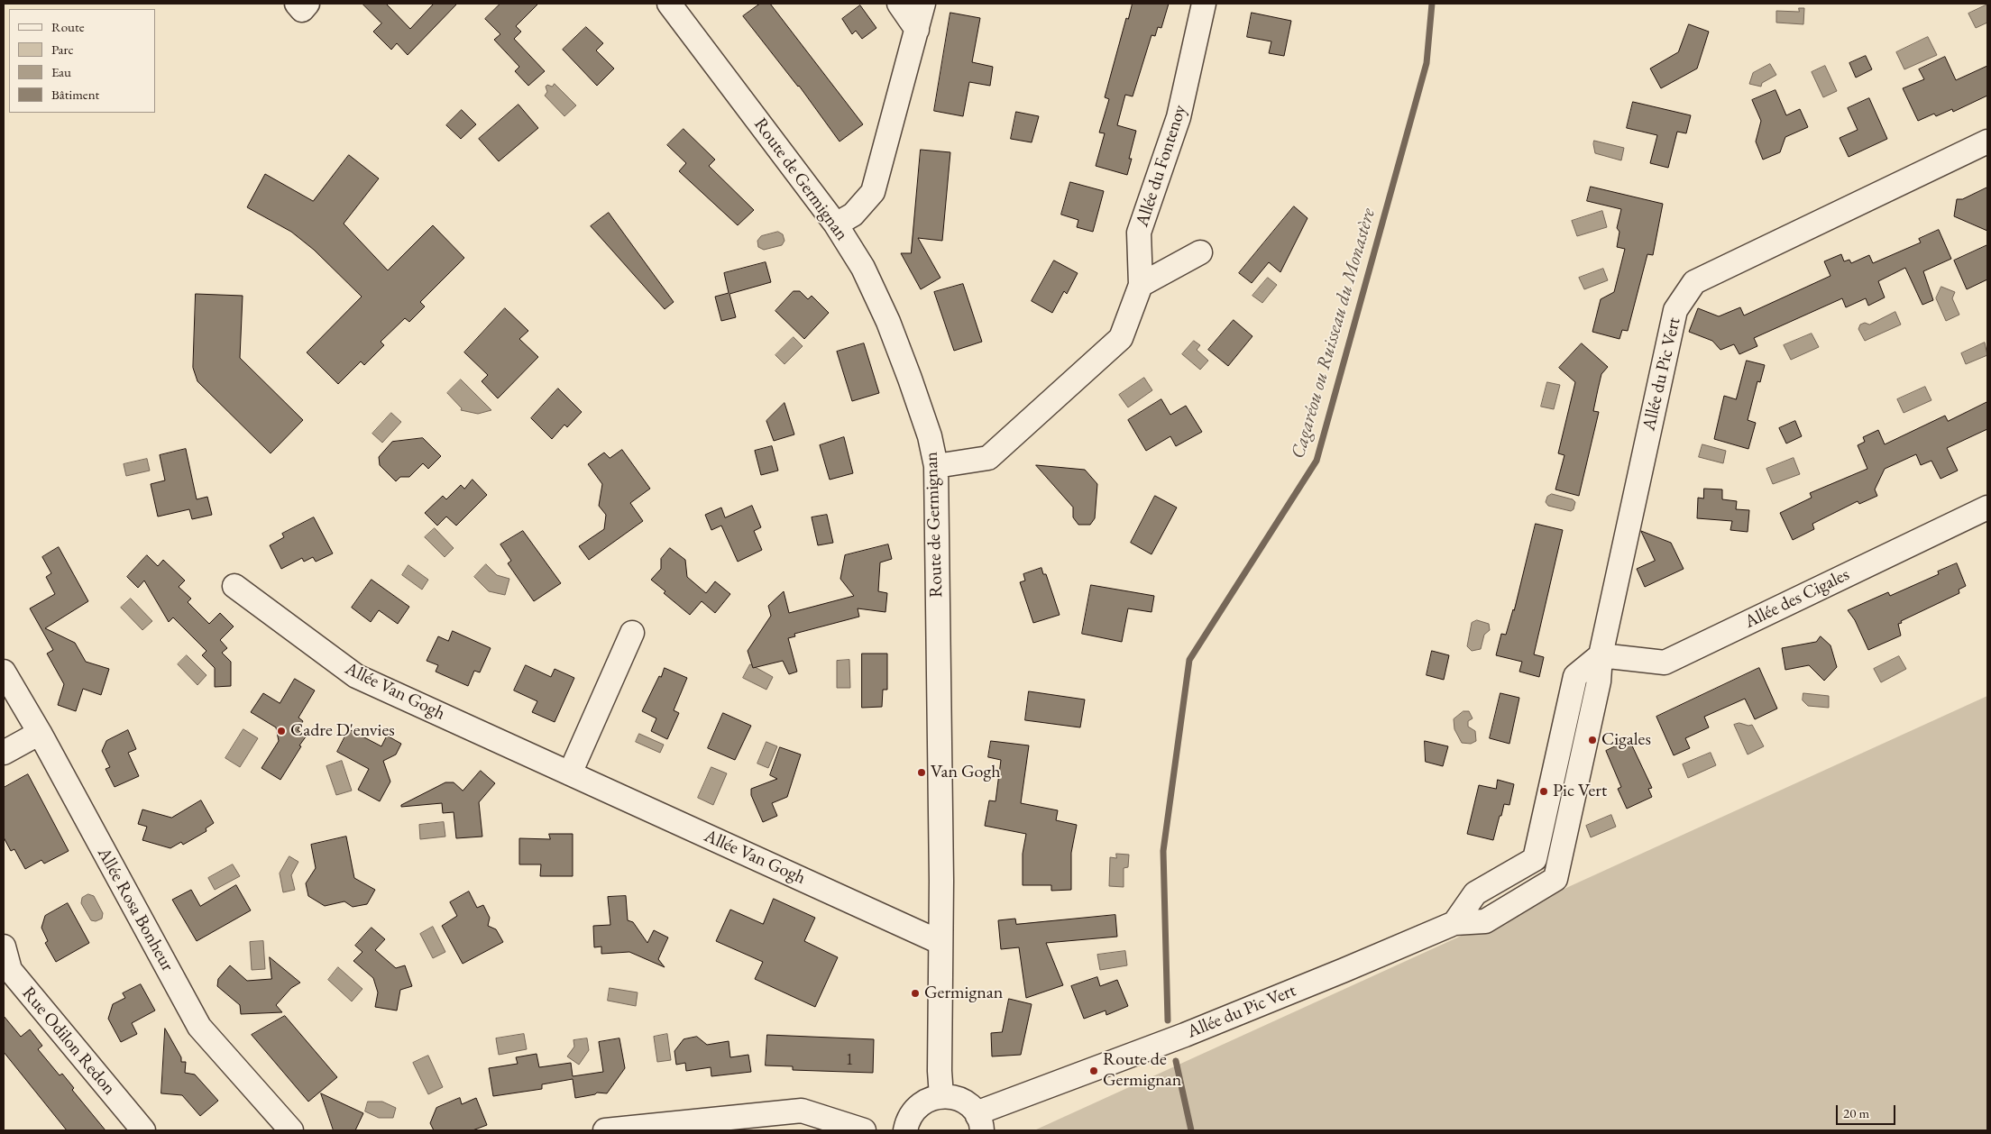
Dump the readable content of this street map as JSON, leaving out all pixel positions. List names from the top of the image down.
{
  "streets": {
    "street": [
      "Allée du Fontenoy",
      "Route de Germignan",
      "Allée du Pic Vert",
      "Allée des Cigales",
      "Allée Van Gogh",
      "Allée Rosa Bonheur",
      "Rue Odilon Redon"
    ]
  },
  "crossings": [
    ["Allée du Fontenoy", "Route de Germignan"],
    ["Route de Germignan", "Allée Van Gogh"],
    ["Allée du Pic Vert", "Allée des Cigales"]
  ],
  "water": ["Cagaréou ou Ruisseau du Monastère"],
  "places": [
    "Cadre D'envies",
    "Cigales",
    "Van Gogh",
    "Pic Vert",
    "Germignan",
    "Route de Germignan"
  ],
  "house_numbers": ["1"],
  "legend": [
    "Route",
    "Parc",
    "Eau",
    "Bâtiment"
  ],
  "scale_bar": "20 m"
}
